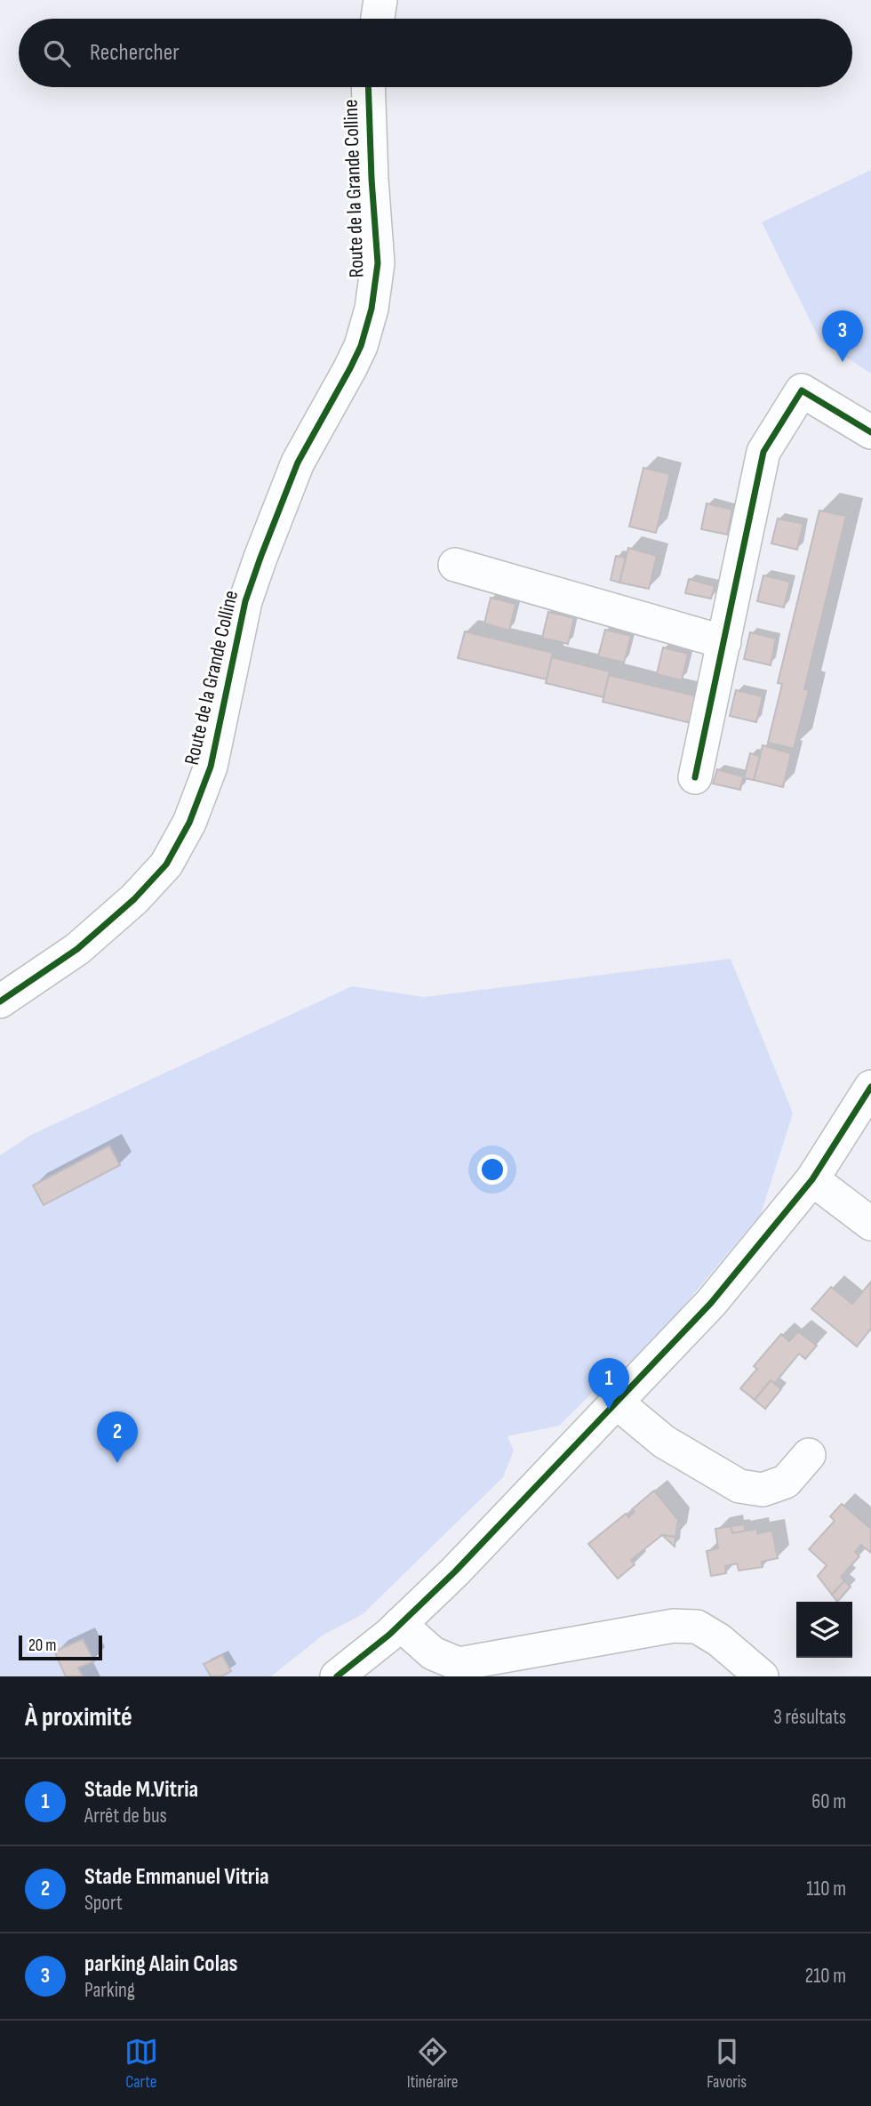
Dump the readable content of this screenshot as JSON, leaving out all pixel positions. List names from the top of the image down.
{
  "streets": {
    "street": ["Route de la Grande Colline"]
  },
  "scale_bar": "20 m",
  "page": {
    "search": "Rechercher",
    "pins": ["3", "1", "2"],
    "scale": "20 m",
    "heading": ["À proximité", "3 résultats"],
    "list": [
      {
        "mark": "1",
        "name": "Stade M.Vitria",
        "note": "Arrêt de bus",
        "value": "60 m"
      },
      {
        "mark": "2",
        "name": "Stade Emmanuel Vitria",
        "note": "Sport",
        "value": "110 m"
      },
      {
        "mark": "3",
        "name": "parking Alain Colas",
        "note": "Parking",
        "value": "210 m"
      }
    ],
    "nav": ["Carte", "Itinéraire", "Favoris"]
  }
}
